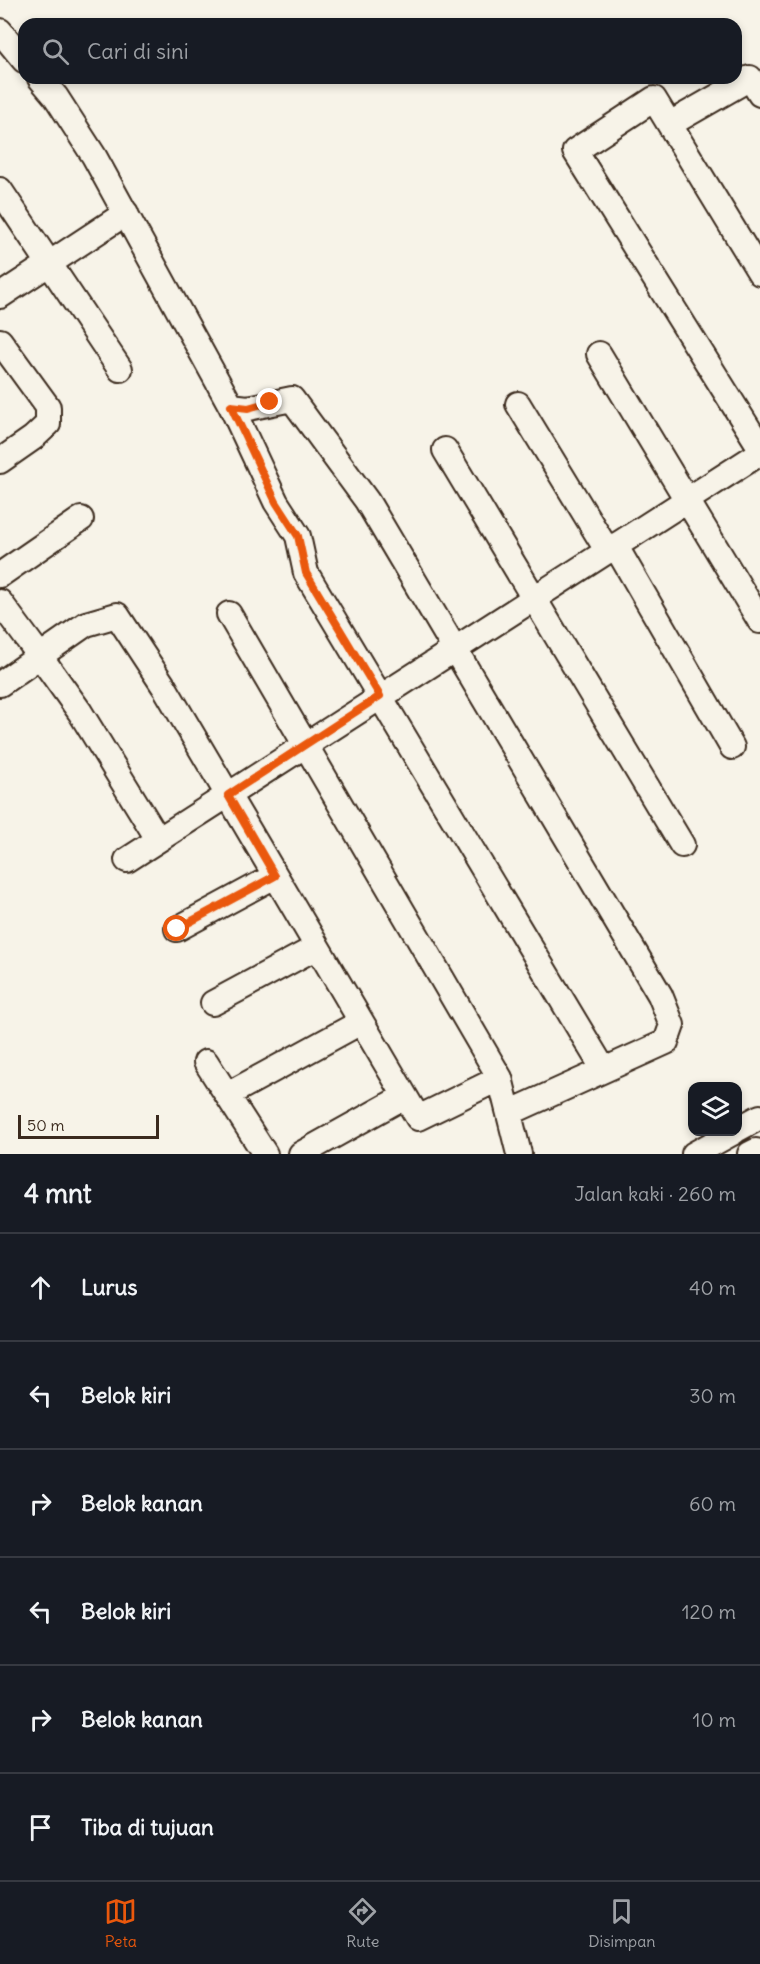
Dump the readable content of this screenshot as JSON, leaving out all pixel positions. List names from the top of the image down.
{
  "scale_bar": "50 m",
  "page": {
    "search": "Cari di sini",
    "scale": "50 m",
    "heading": ["4 mnt", "Jalan kaki · 260 m"],
    "list": [
      ["Lurus", "40 m"],
      ["Belok kiri", "30 m"],
      ["Belok kanan", "60 m"],
      ["Belok kiri", "120 m"],
      ["Belok kanan", "10 m"],
      "Tiba di tujuan"
    ],
    "nav": ["Peta", "Rute", "Disimpan"]
  }
}
